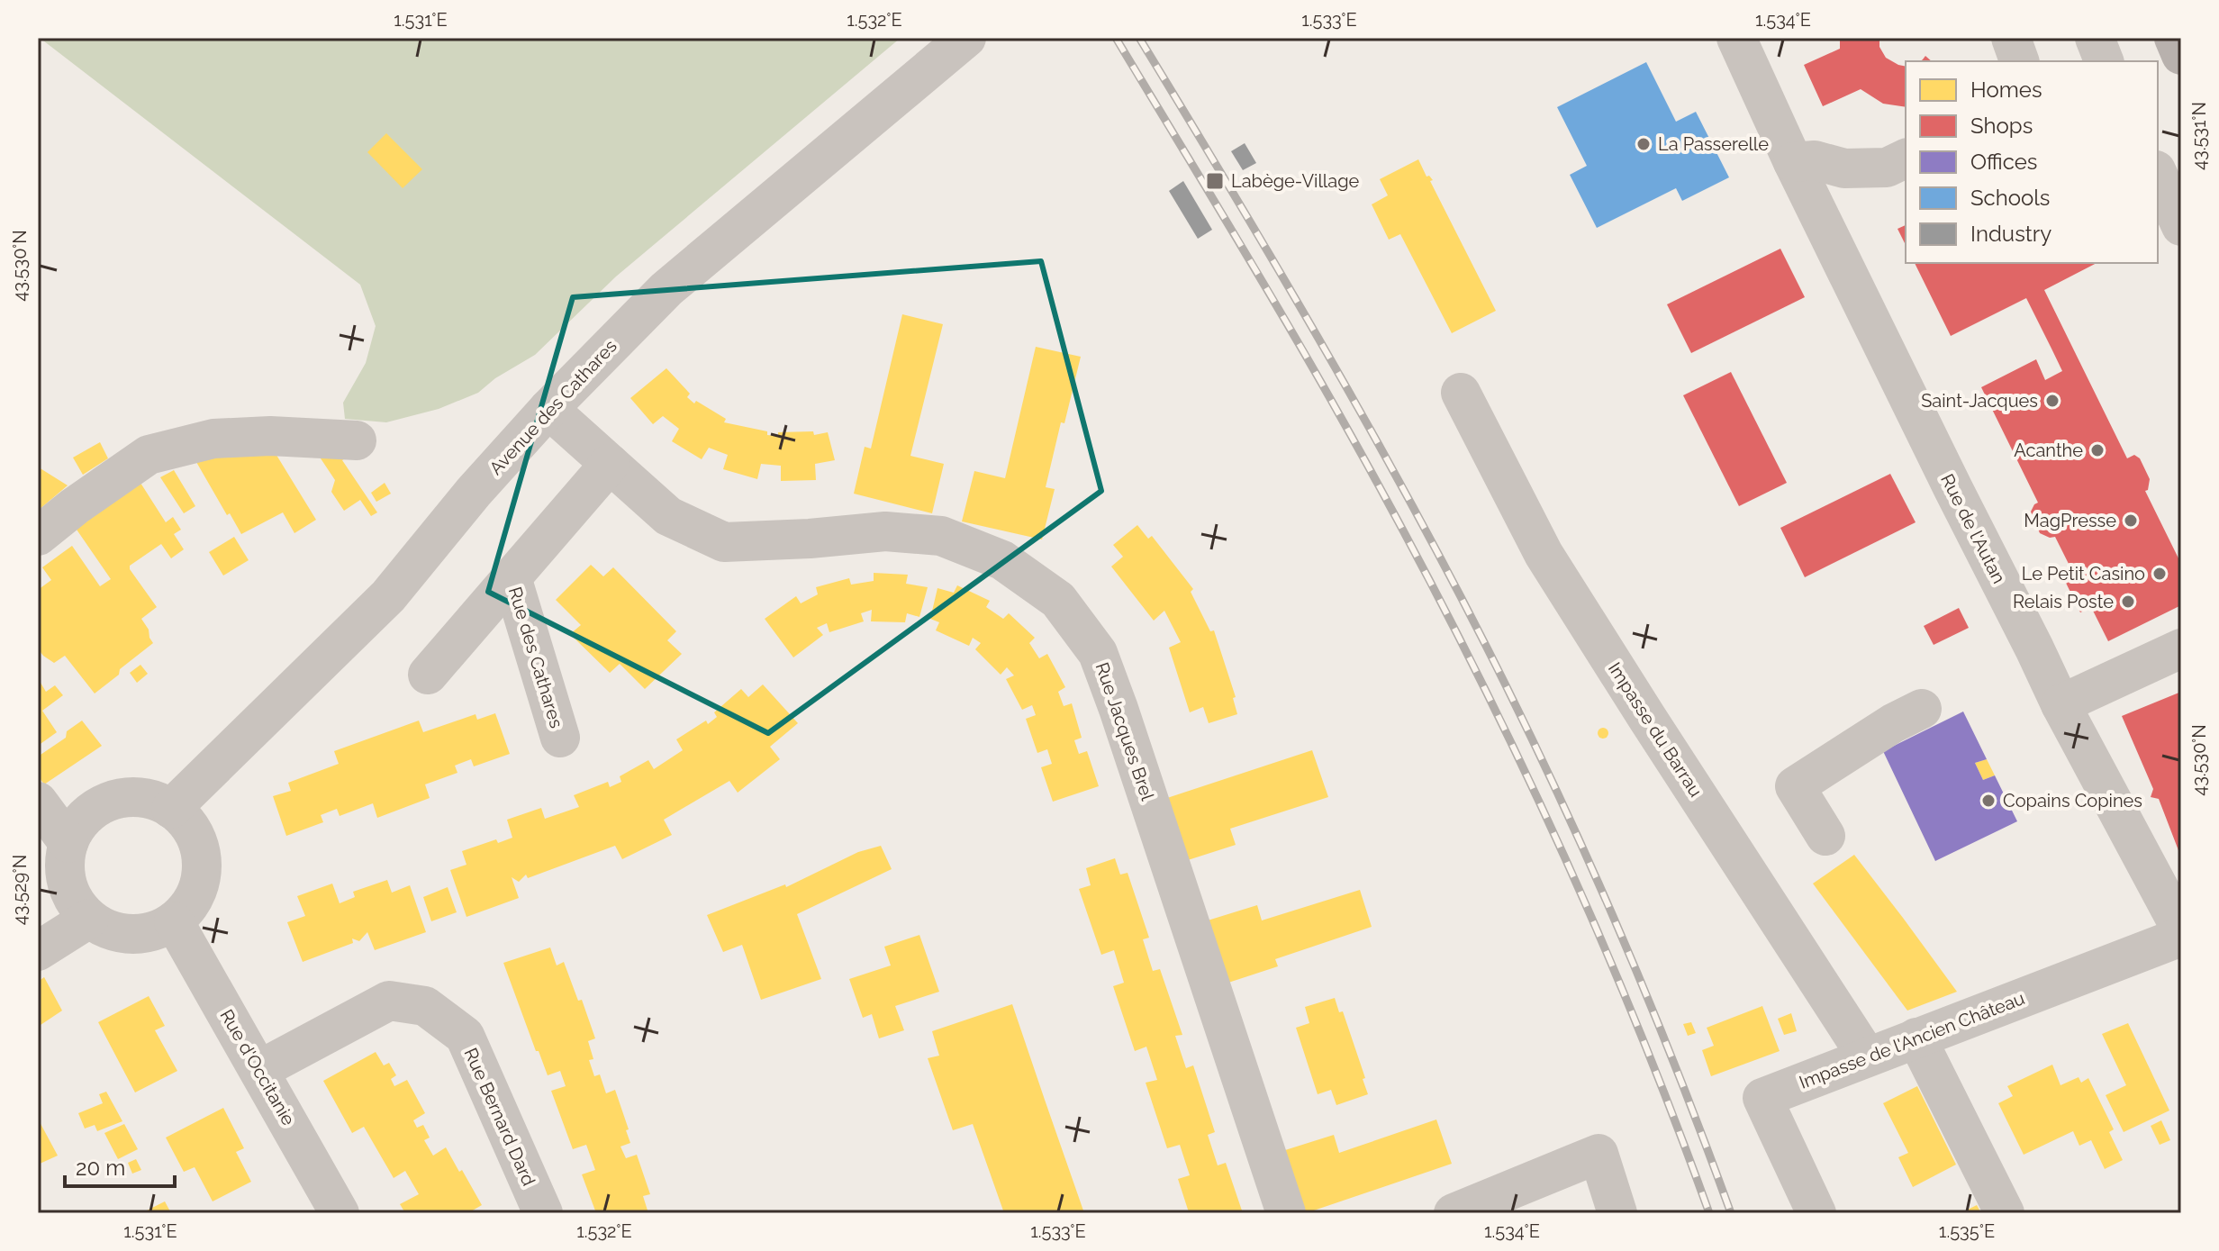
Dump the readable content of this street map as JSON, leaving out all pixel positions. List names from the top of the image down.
{
  "streets": {
    "street": [
      "Avenue des Cathares",
      "Rue de l'Autan",
      "Rue des Cathares",
      "Impasse du Barrau",
      "Rue Jacques Brel",
      "Impasse de l'Ancien Château",
      "Rue d'Occitanie",
      "Rue Bernard Dard"
    ]
  },
  "crossings": [
    ["Avenue des Cathares", "Rue Jacques Brel"],
    ["Avenue des Cathares", "Rue d'Occitanie"],
    ["Rue des Cathares", "Rue Jacques Brel"],
    ["Impasse du Barrau", "Impasse de l'Ancien Château"],
    ["Rue d'Occitanie", "Rue Bernard Dard"]
  ],
  "places": {
    "other": [
      "La Passerelle",
      "Saint-Jacques",
      "Acanthe",
      "MagPresse",
      "Le Petit Casino",
      "Relais Poste",
      "Copains Copines"
    ],
    "transit": ["Labège-Village"]
  },
  "legend": [
    "Homes",
    "Shops",
    "Offices",
    "Schools",
    "Industry"
  ],
  "scale_bar": "20 m",
  "coordinates": [
    "1.531°E",
    "1.532°E",
    "1.533°E",
    "1.534°E",
    "43.531°N",
    "43.530°N",
    "43.529°N",
    "1.535°E"
  ]
}
